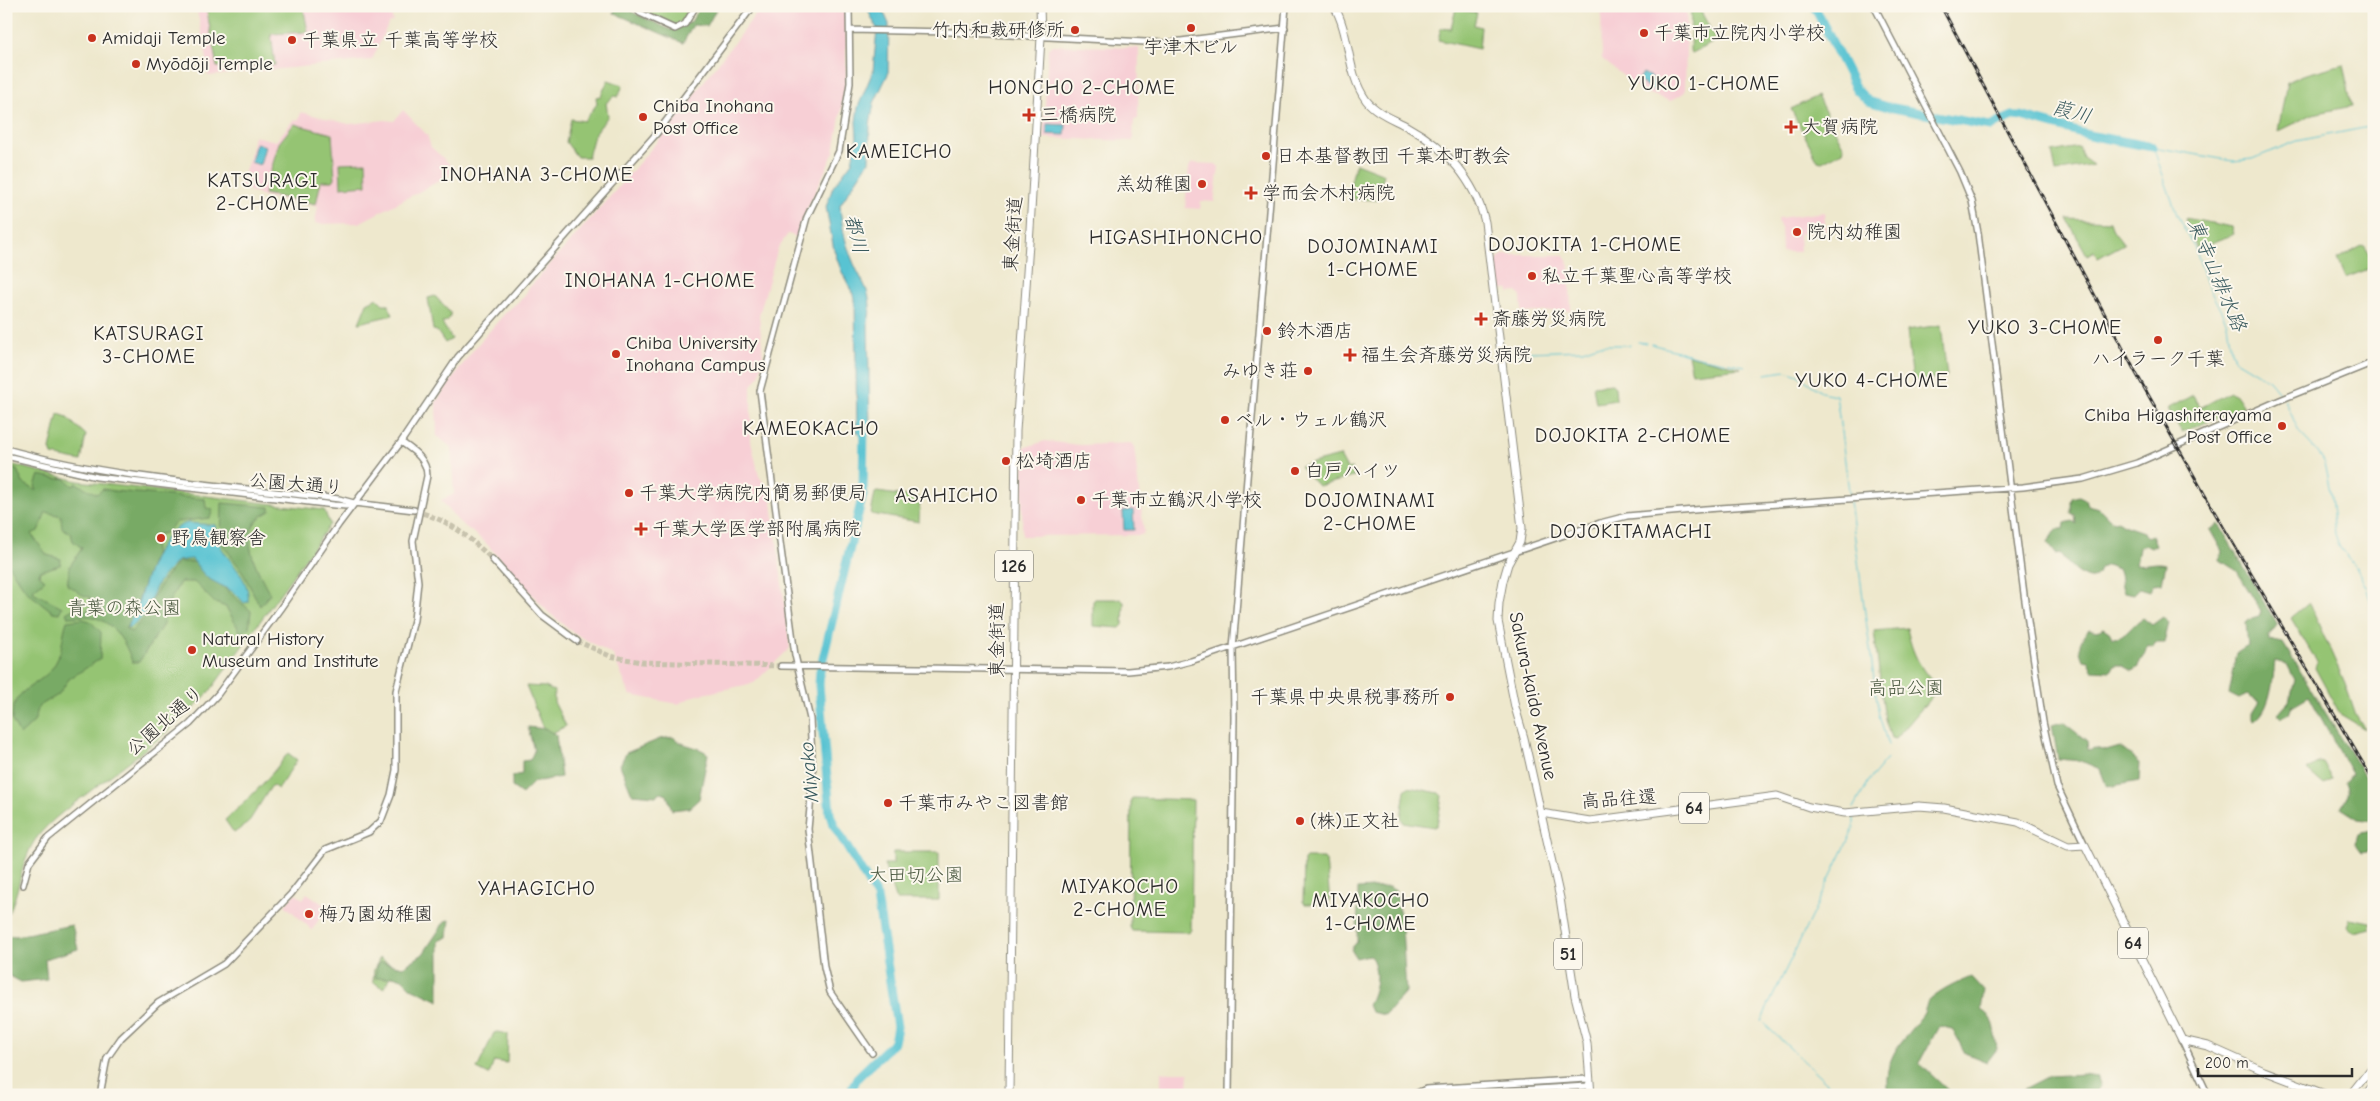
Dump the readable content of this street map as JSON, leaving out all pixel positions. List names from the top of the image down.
{
  "streets": {
    "main road": [
      "東金街道",
      "126",
      "Sakura-kaido Avenue",
      "高品往還",
      "64",
      "51"
    ],
    "street": ["公園大通り", "公園北通り"]
  },
  "crossings": [
    ["公園大通り", "公園北通り"],
    ["Sakura-kaido Avenue", "高品往還"],
    ["高品往還", "64"]
  ],
  "districts": [
    "YUKO 1-CHOME",
    "HONCHO 2-CHOME",
    "KAMEICHO",
    "INOHANA 3-CHOME",
    "KATSURAGI 2-CHOME",
    "HIGASHIHONCHO",
    "DOJOKITA 1-CHOME",
    "DOJOMINAMI 1-CHOME",
    "INOHANA 1-CHOME",
    "YUKO 3-CHOME",
    "KATSURAGI 3-CHOME",
    "YUKO 4-CHOME",
    "KAMEOKACHO",
    "DOJOKITA 2-CHOME",
    "ASAHICHO",
    "DOJOMINAMI 2-CHOME",
    "DOJOKITAMACHI",
    "MIYAKOCHO 2-CHOME",
    "YAHAGICHO",
    "MIYAKOCHO 1-CHOME"
  ],
  "water": [
    "葭川",
    "都川",
    "東寺山排水路",
    "Miyako"
  ],
  "parks": ["青葉の森公園", "高品公園", "大田切公園"],
  "places": {
    "other": [
      "宇津木ビル",
      "竹内和裁研修所",
      "千葉市立院内小学校",
      "Amidaji Temple",
      "千葉県立 千葉高等学校",
      "Myōdōji Temple",
      "Chiba Inohana Post Office",
      "日本基督教団 千葉本町教会",
      "羔幼稚園",
      "院内幼稚園",
      "私立千葉聖心高等学校",
      "鈴木酒店",
      "ハイラーク千葉",
      "Chiba University Inohana Campus",
      "みゆき荘",
      "ベル・ウェル鶴沢",
      "Chiba Higashiterayama Post Office",
      "松埼酒店",
      "白戸ハイツ",
      "千葉大学病院内簡易郵便局",
      "千葉市立鶴沢小学校",
      "野鳥観察舎",
      "Natural History Museum and Institute",
      "千葉県中央県税事務所",
      "千葉市みやこ図書館",
      "(株)正文社",
      "梅乃園幼稚園"
    ],
    "health": [
      "三橋病院",
      "大賀病院",
      "学而会木村病院",
      "斎藤労災病院",
      "福生会斉藤労災病院",
      "千葉大学医学部附属病院"
    ]
  },
  "scale_bar": "200 m"
}
